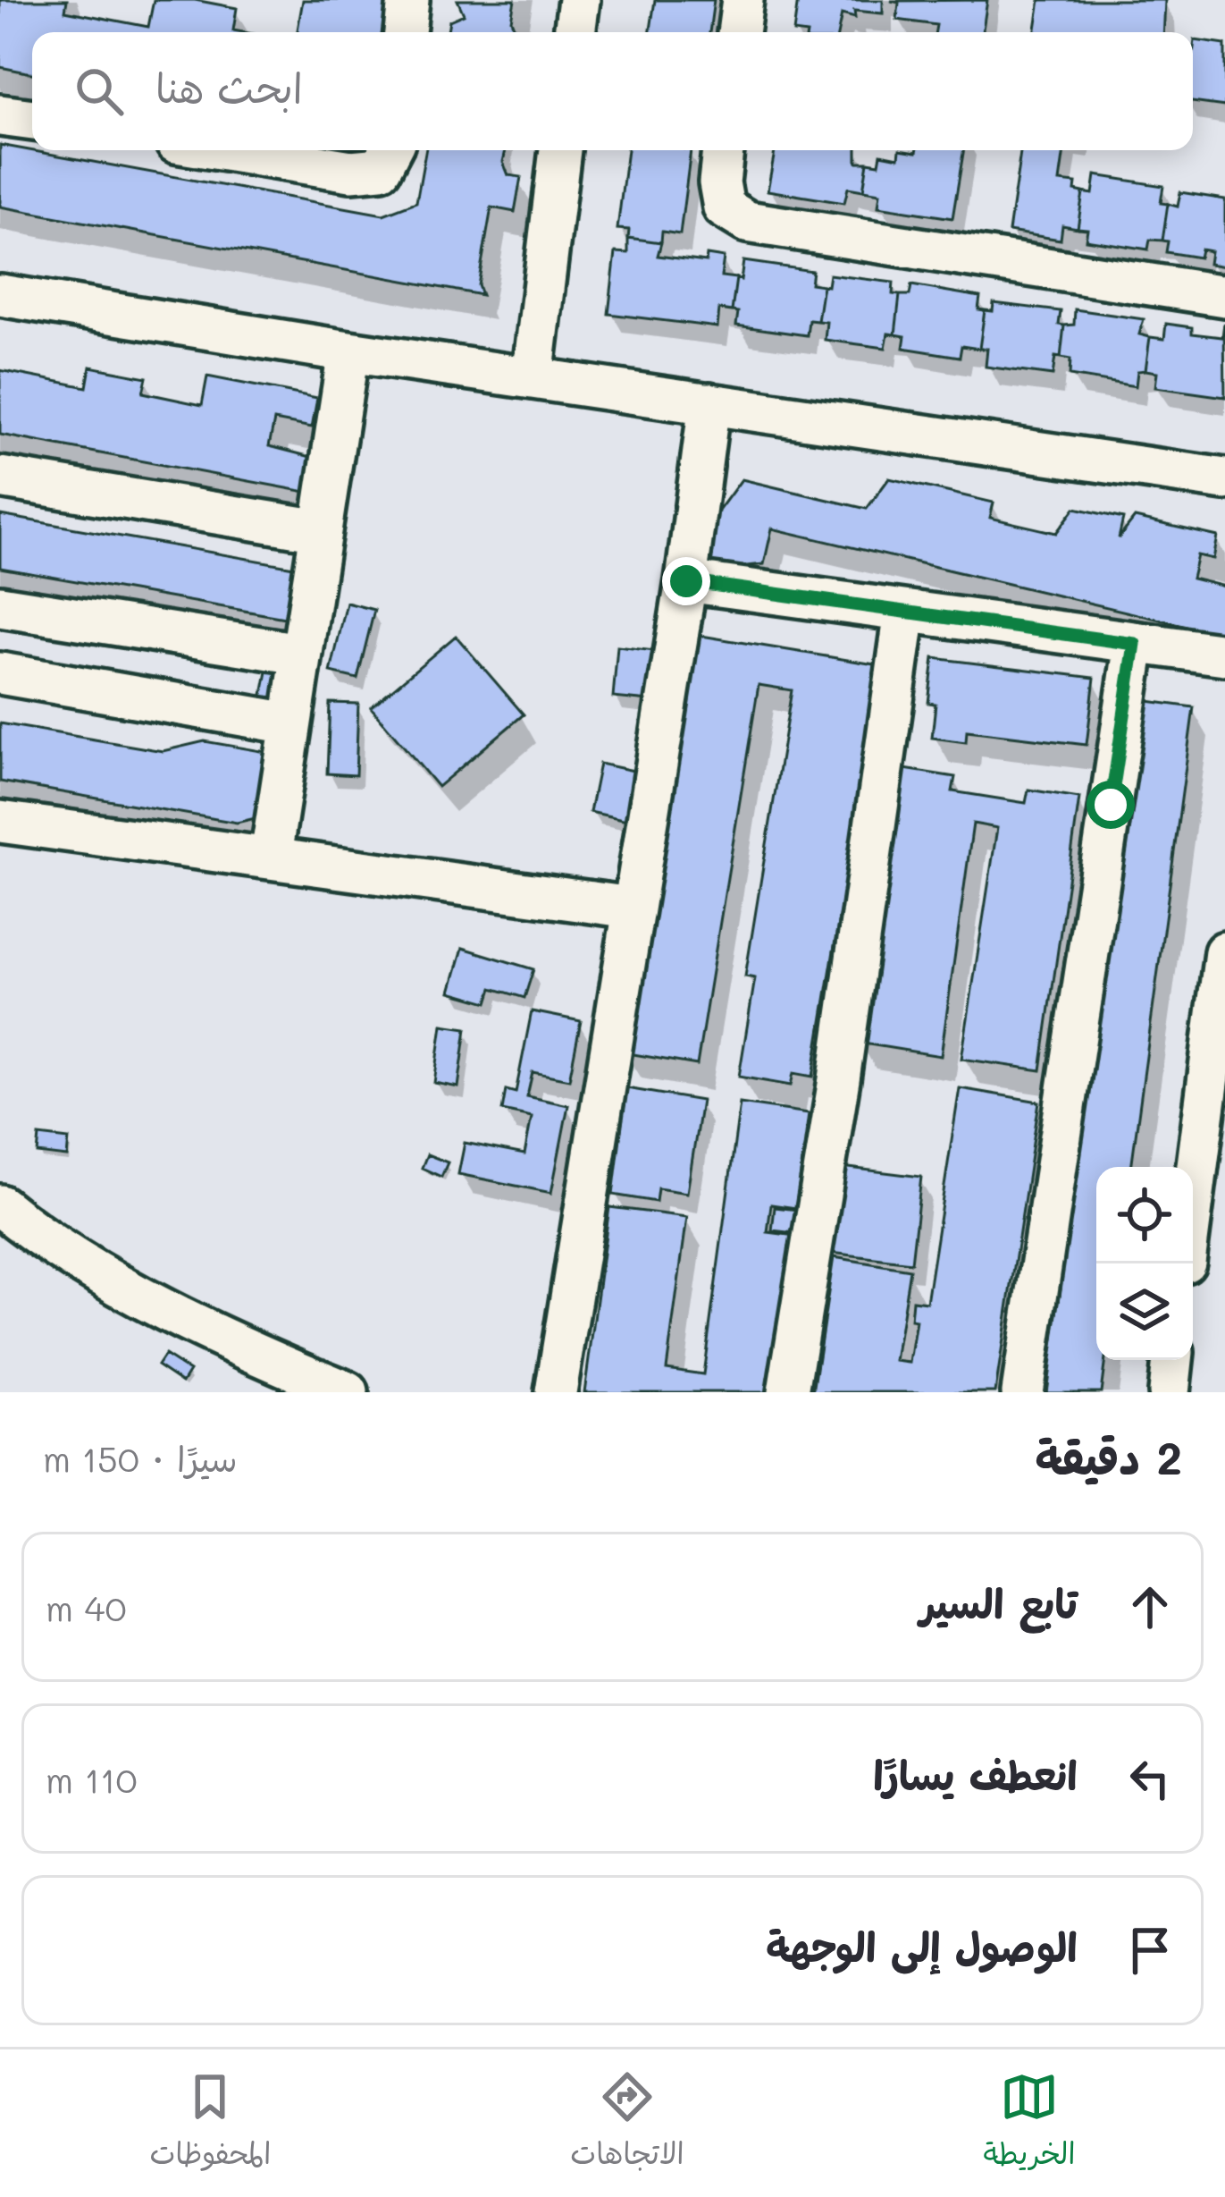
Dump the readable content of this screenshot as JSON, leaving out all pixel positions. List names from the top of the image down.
{
  "page": {
    "search": "ابحث هنا",
    "heading": ["2 دقيقة", "سيرًا · 150 m"],
    "list": [
      ["تابع السير", "40 m"],
      ["انعطف يسارًا", "110 m"],
      "الوصول إلى الوجهة"
    ],
    "nav": ["الخريطة", "الاتجاهات", "المحفوظات"]
  }
}
